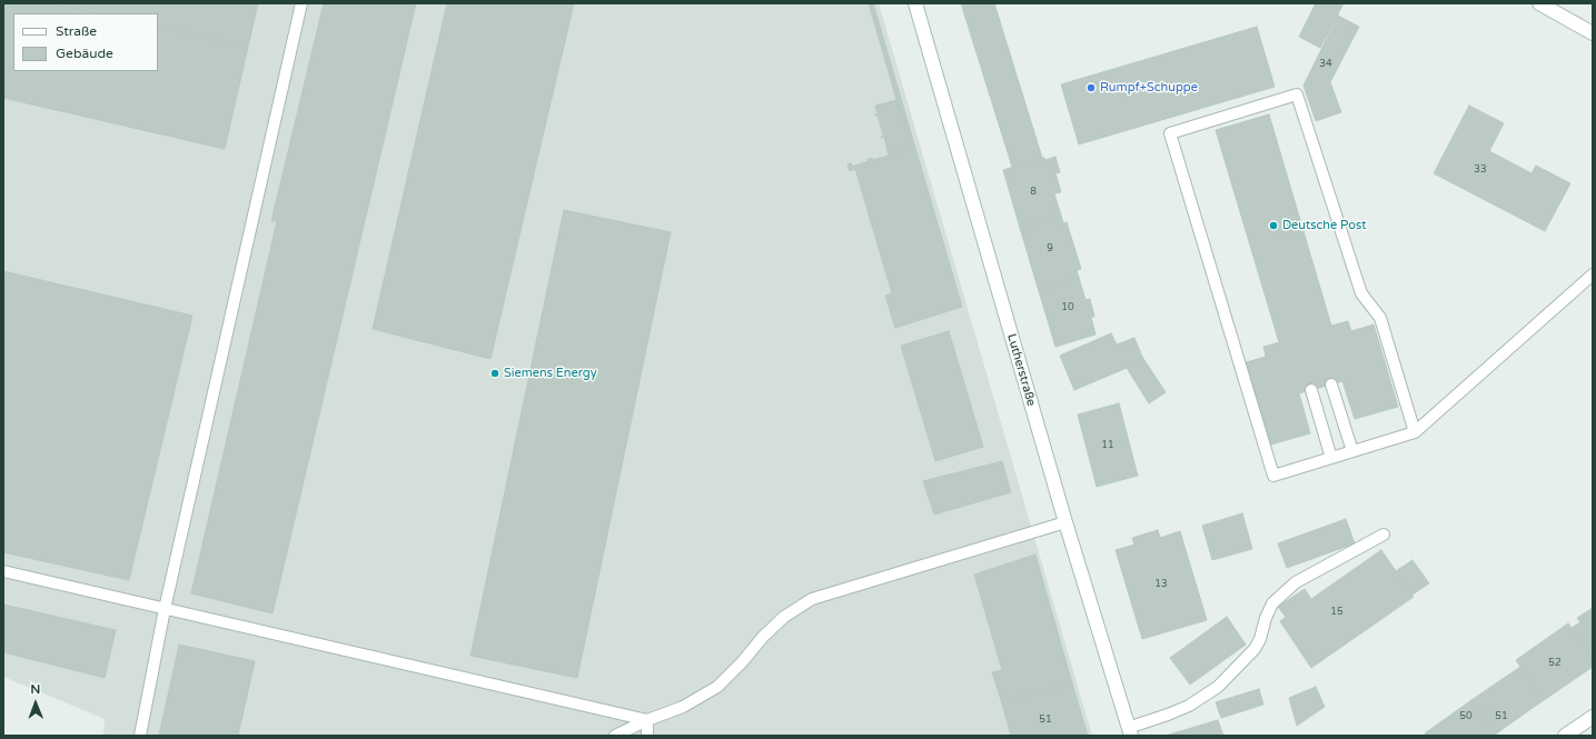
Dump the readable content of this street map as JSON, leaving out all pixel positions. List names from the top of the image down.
{
  "streets": {
    "street": ["Lutherstraße"]
  },
  "places": ["Rumpf+Schuppe", "Deutsche Post", "Siemens Energy"],
  "house_numbers": [
    "34",
    "33",
    "8",
    "9",
    "10",
    "11",
    "13",
    "15",
    "52",
    "50",
    "51",
    "51"
  ],
  "legend": ["Straße", "Gebäude"],
  "north": "top"
}
